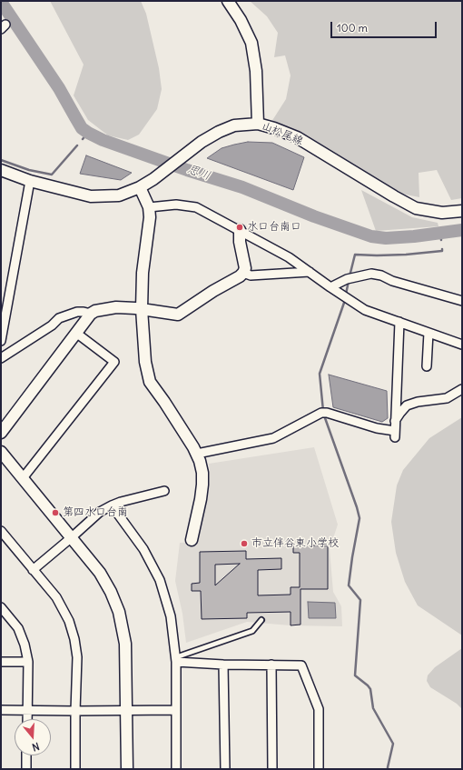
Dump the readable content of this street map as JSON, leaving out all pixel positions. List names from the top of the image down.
{
  "streets": {
    "street": ["山松尾線"]
  },
  "water": ["思川"],
  "places": ["水口台南口", "第四水口台南", "市立伴谷東小学校"],
  "scale_bar": "100 m",
  "north": "bottom"
}
